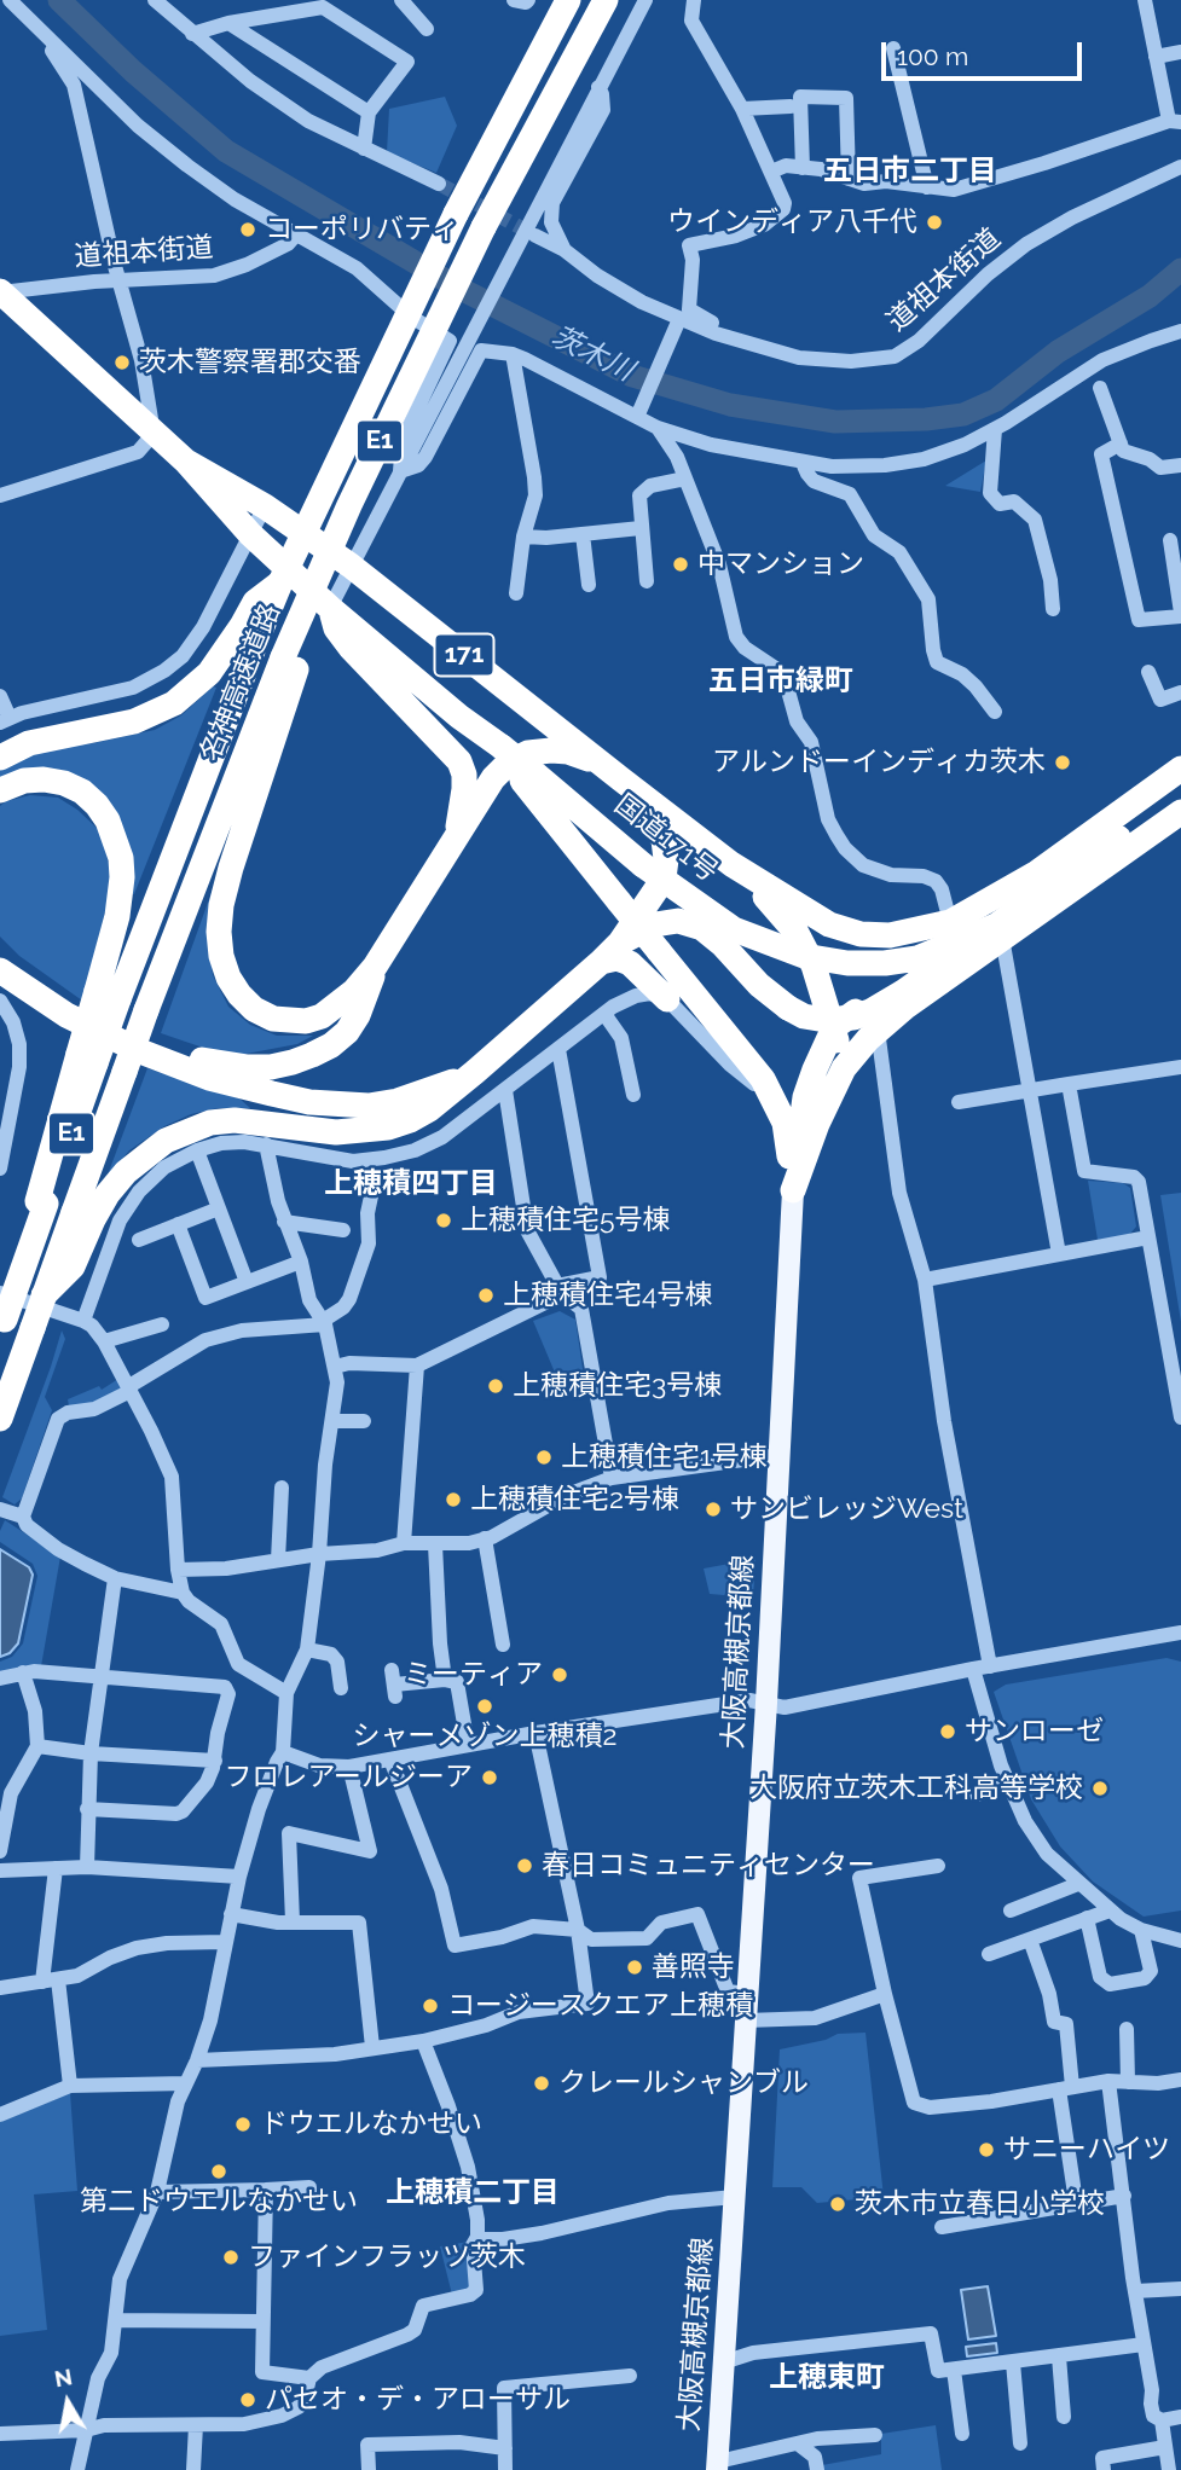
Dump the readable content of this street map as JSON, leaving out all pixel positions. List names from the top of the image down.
{
  "streets": {
    "highway": [
      "E1",
      "171",
      "名神高速道路",
      "国道171号"
    ],
    "main road": ["大阪高槻京都線"],
    "street": ["道祖本街道"]
  },
  "crossings": [
    ["道祖本街道", "国道171号"]
  ],
  "districts": [
    "五日市二丁目",
    "五日市緑町",
    "上穂積四丁目",
    "上穂積二丁目",
    "上穂東町"
  ],
  "water": ["茨木川"],
  "places": [
    "ウインディア八千代",
    "コーポリバティ",
    "茨木警察署郡交番",
    "中マンション",
    "アルンドーインディカ茨木",
    "上穂積住宅5号棟",
    "上穂積住宅4号棟",
    "上穂積住宅3号棟",
    "上穂積住宅1号棟",
    "上穂積住宅2号棟",
    "サンビレッジWest",
    "ミーティア",
    "シャーメゾン上穂積2",
    "サンローゼ",
    "フロレアールジーア",
    "大阪府立茨木工科高等学校",
    "春日コミュニティセンター",
    "善照寺",
    "コージースクエア上穂積",
    "クレールシャンブル",
    "ドウエルなかせい",
    "サニーハイツ",
    "第二ドウエルなかせい",
    "茨木市立春日小学校",
    "ファインフラッツ茨木",
    "パセオ・デ・アローサル"
  ],
  "scale_bar": "100 m",
  "north": "top"
}
